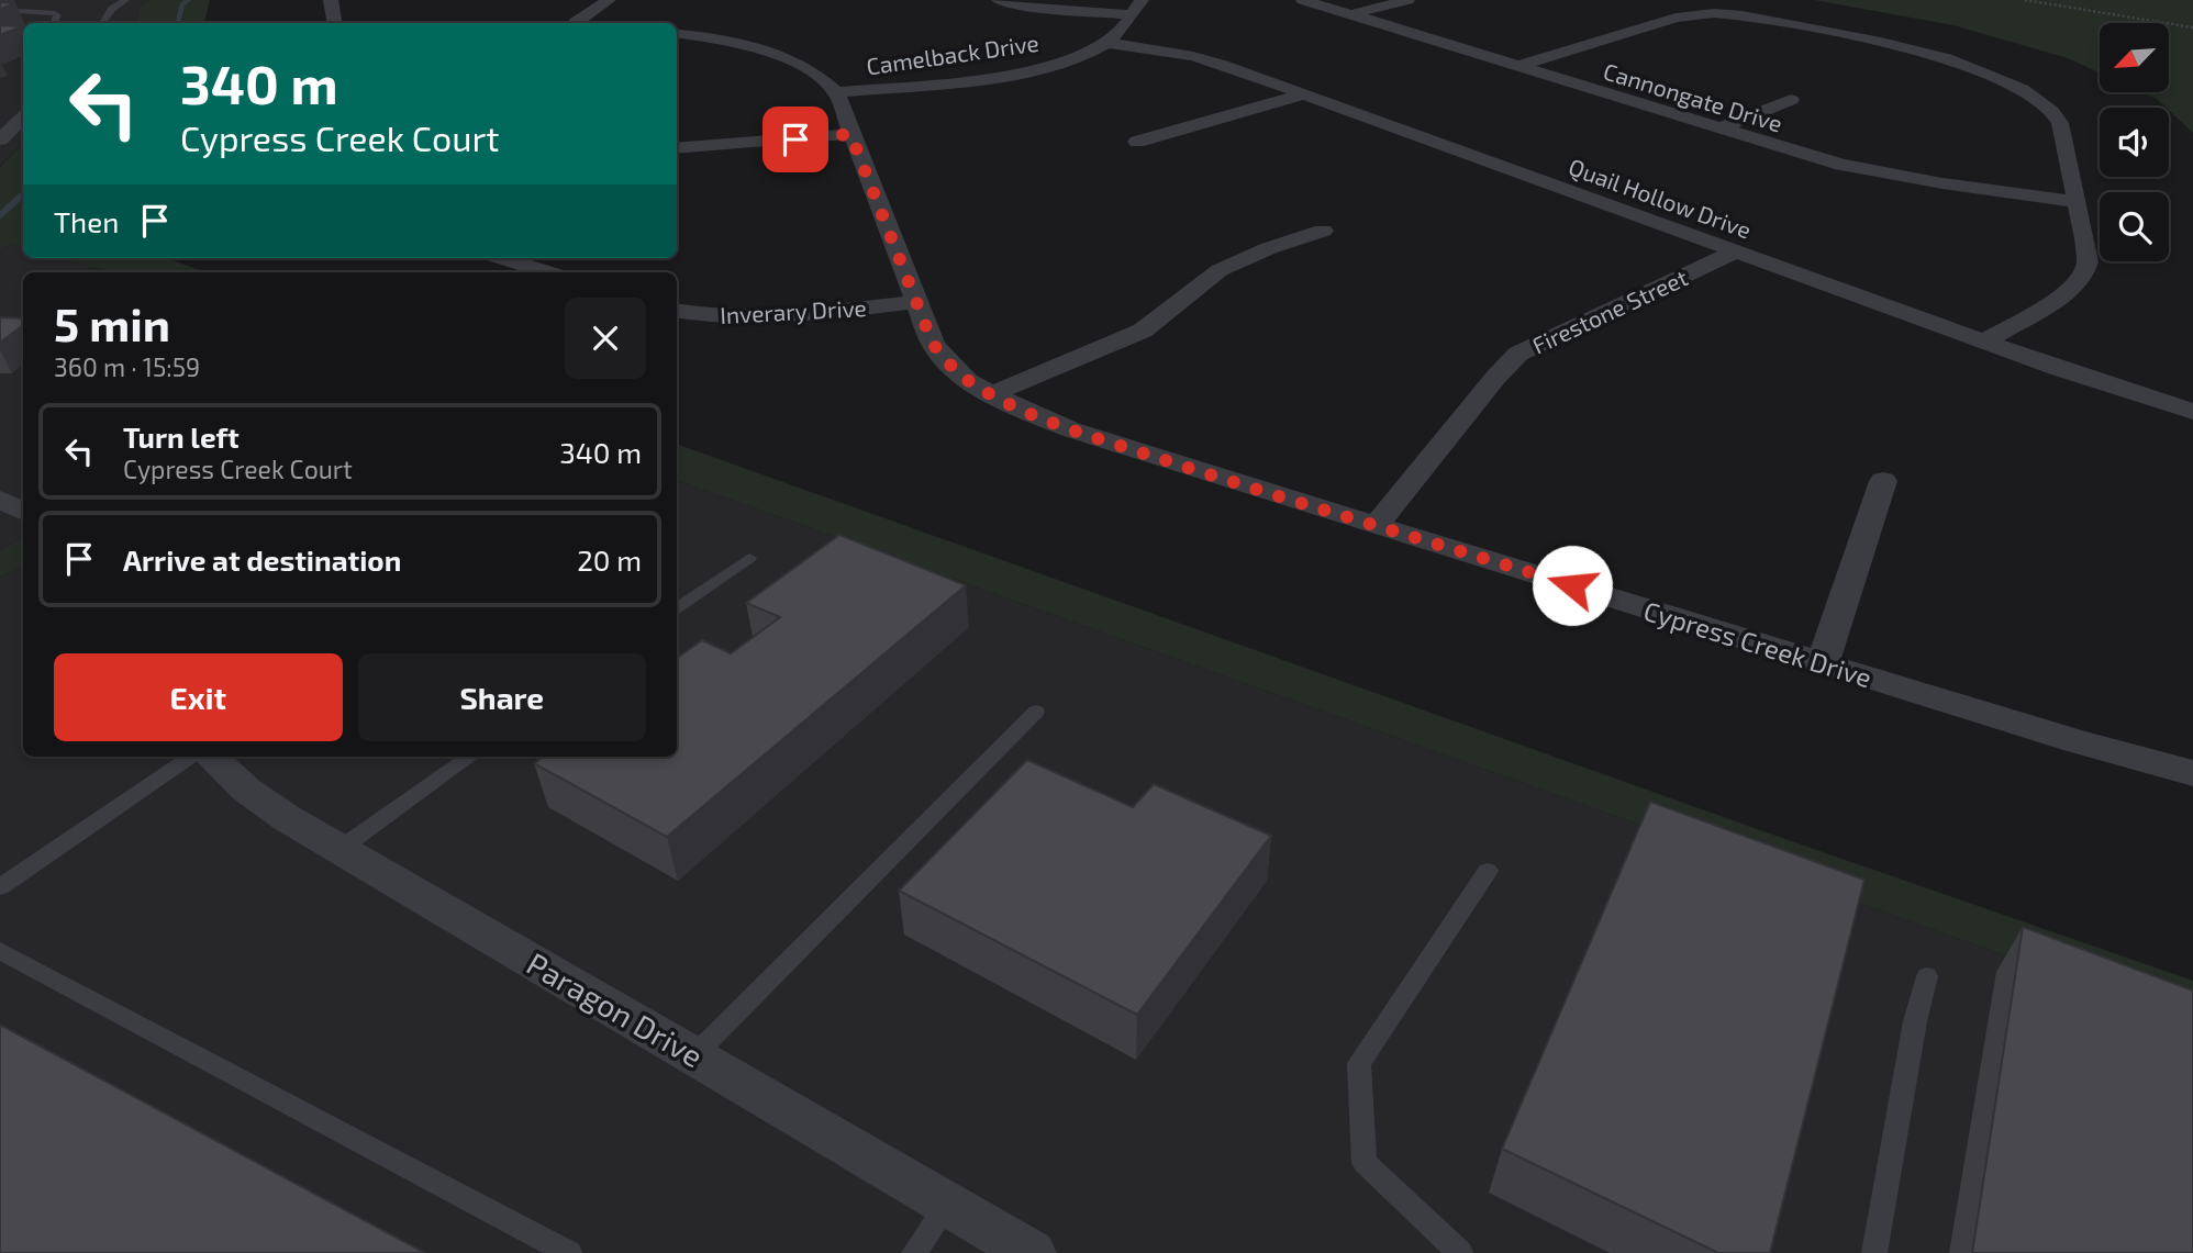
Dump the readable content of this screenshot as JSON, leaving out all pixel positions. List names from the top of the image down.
{
  "streets": {
    "street": [
      "Camelback Drive",
      "Cannongate Drive",
      "Quail Hollow Drive",
      "Inverary Drive",
      "Firestone Street",
      "Cypress Creek Drive",
      "Paragon Drive"
    ]
  },
  "crossings": [
    ["Camelback Drive", "Quail Hollow Drive"],
    ["Camelback Drive", "Cypress Creek Drive"],
    ["Quail Hollow Drive", "Firestone Street"],
    ["Inverary Drive", "Cypress Creek Drive"],
    ["Firestone Street", "Cypress Creek Drive"]
  ],
  "north": "bottom left",
  "page": {
    "turn": ["340 m", "Cypress Creek Court"],
    "then": "Then",
    "heading": ["5 min", "360 m · 15:59"],
    "list": [
      {
        "name": "Turn left",
        "note": "Cypress Creek Court",
        "value": "340 m"
      },
      {
        "name": "Arrive at destination",
        "value": "20 m"
      }
    ],
    "buttons": ["Exit", "Share"]
  }
}
